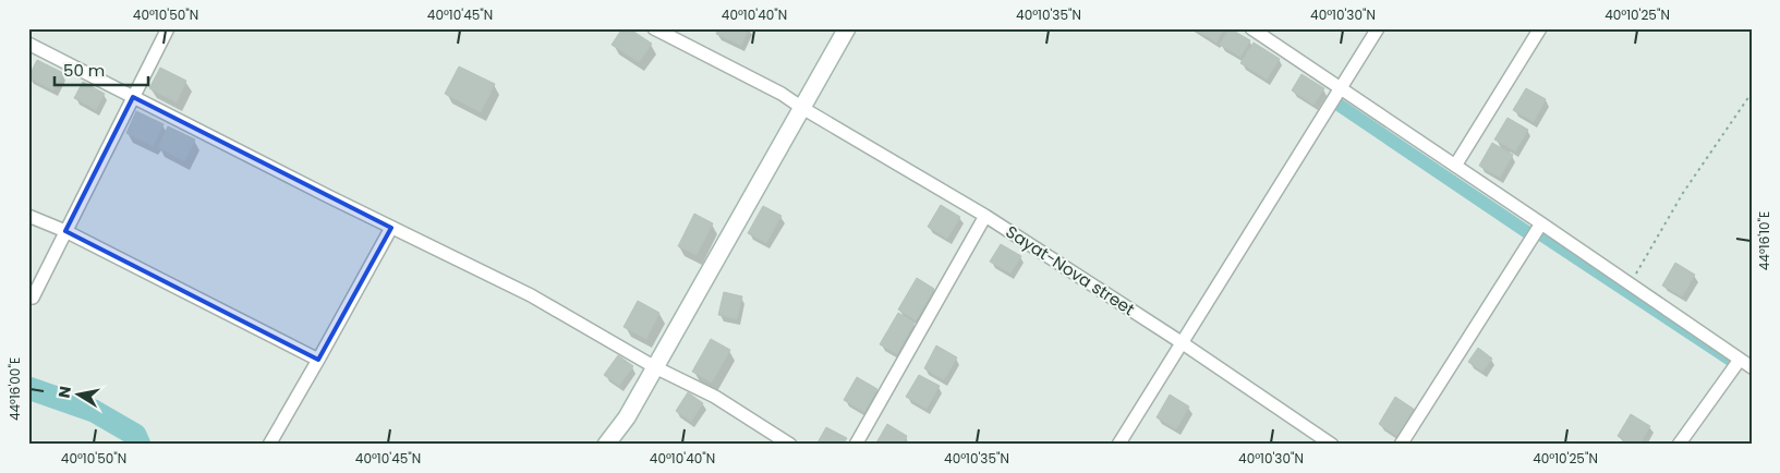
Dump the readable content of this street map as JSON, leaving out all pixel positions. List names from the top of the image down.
{
  "streets": {
    "street": ["Sayat-Nova street"]
  },
  "scale_bar": "50 m",
  "north": "left",
  "coordinates": [
    "40°10'50\"N",
    "40°10'45\"N",
    "40°10'40\"N",
    "40°10'35\"N",
    "40°10'30\"N",
    "40°10'25\"N",
    "44°16'10\"E",
    "44°16'00\"E"
  ]
}
